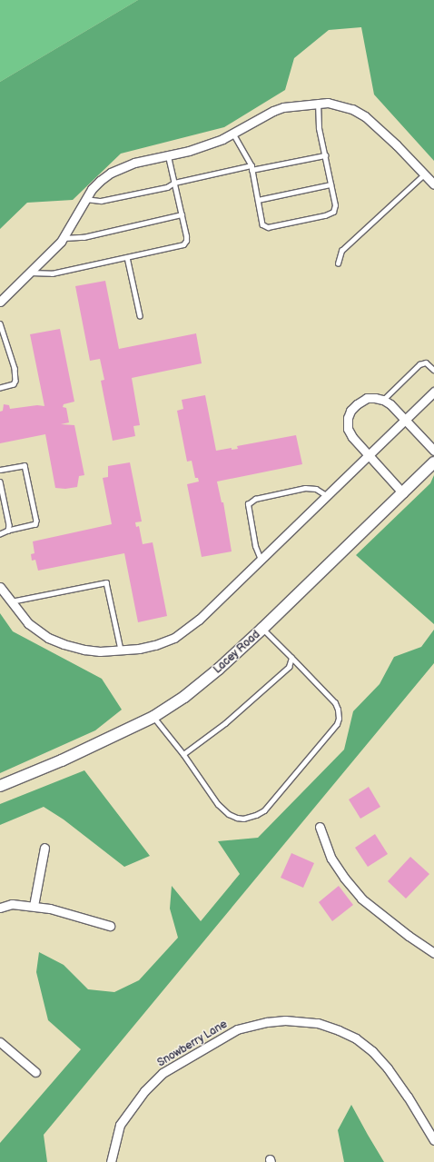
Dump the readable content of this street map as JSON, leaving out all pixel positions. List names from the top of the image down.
{
  "streets": {
    "main road": ["Lacey Road"],
    "street": ["Snowberry Lane"]
  }
}
